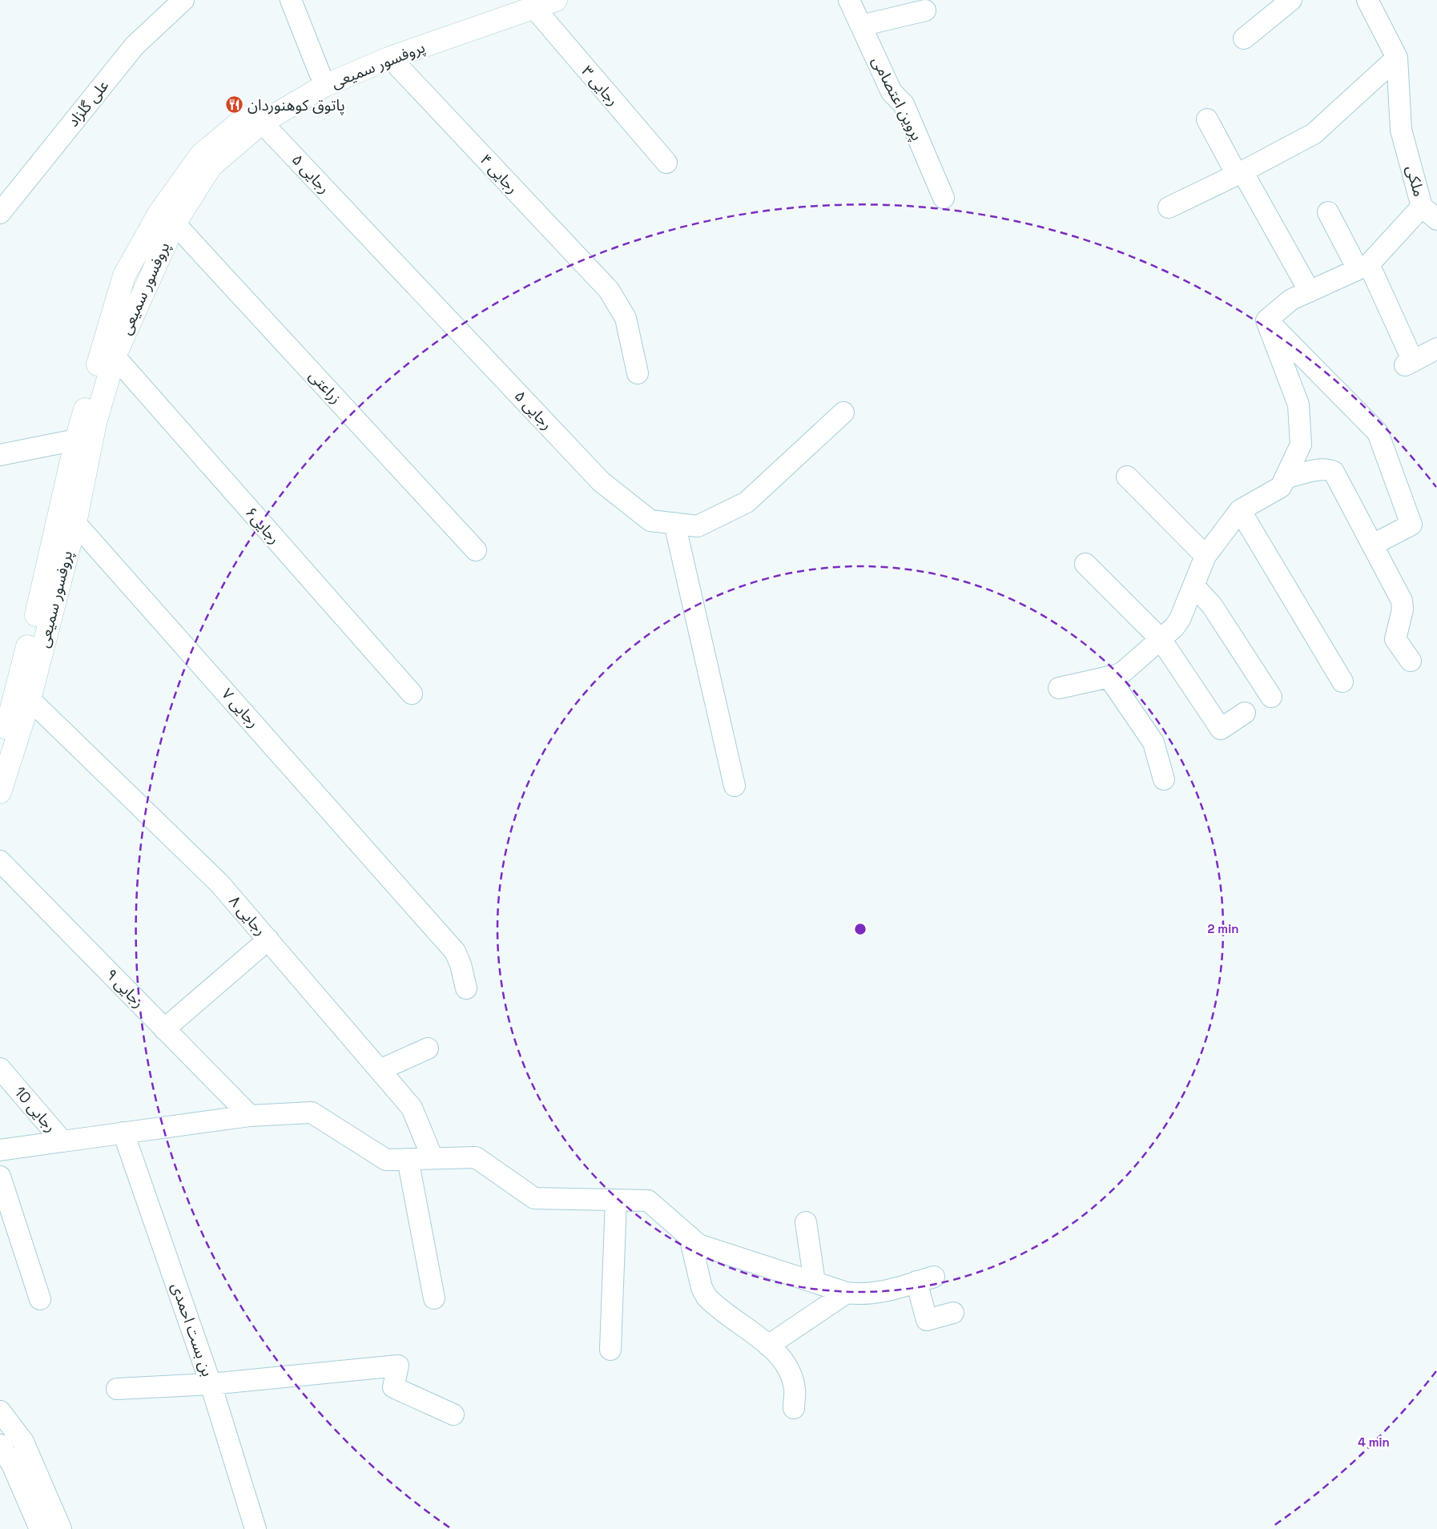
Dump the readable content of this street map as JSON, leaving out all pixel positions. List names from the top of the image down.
{
  "streets": {
    "main road": ["پروفسور سمیعی"],
    "street": [
      "رجایی ۳",
      "پروین اعتصامی",
      "علی گلزاد",
      "رجایی ۵",
      "رجایی ۴",
      "ملکی",
      "زراعتی",
      "رجایی۶",
      "رجایی ۷",
      "رجایی ۸",
      "رجایی ۹",
      "رجایی 10",
      "بن بست احمدی"
    ]
  },
  "crossings": [
    ["پروفسور سمیعی", "رجایی ۳"],
    ["پروفسور سمیعی", "رجایی ۵"],
    ["پروفسور سمیعی", "رجایی ۴"],
    ["پروفسور سمیعی", "زراعتی"],
    ["پروفسور سمیعی", "رجایی۶"],
    ["پروفسور سمیعی", "رجایی ۷"],
    ["پروفسور سمیعی", "رجایی ۸"],
    ["رجایی ۸", "رجایی 10"],
    ["رجایی ۹", "رجایی 10"],
    ["رجایی 10", "بن بست احمدی"]
  ],
  "places": {
    "restaurant": ["پاتوق کوهنوردان"]
  },
  "rings": ["2 min", "4 min"]
}
